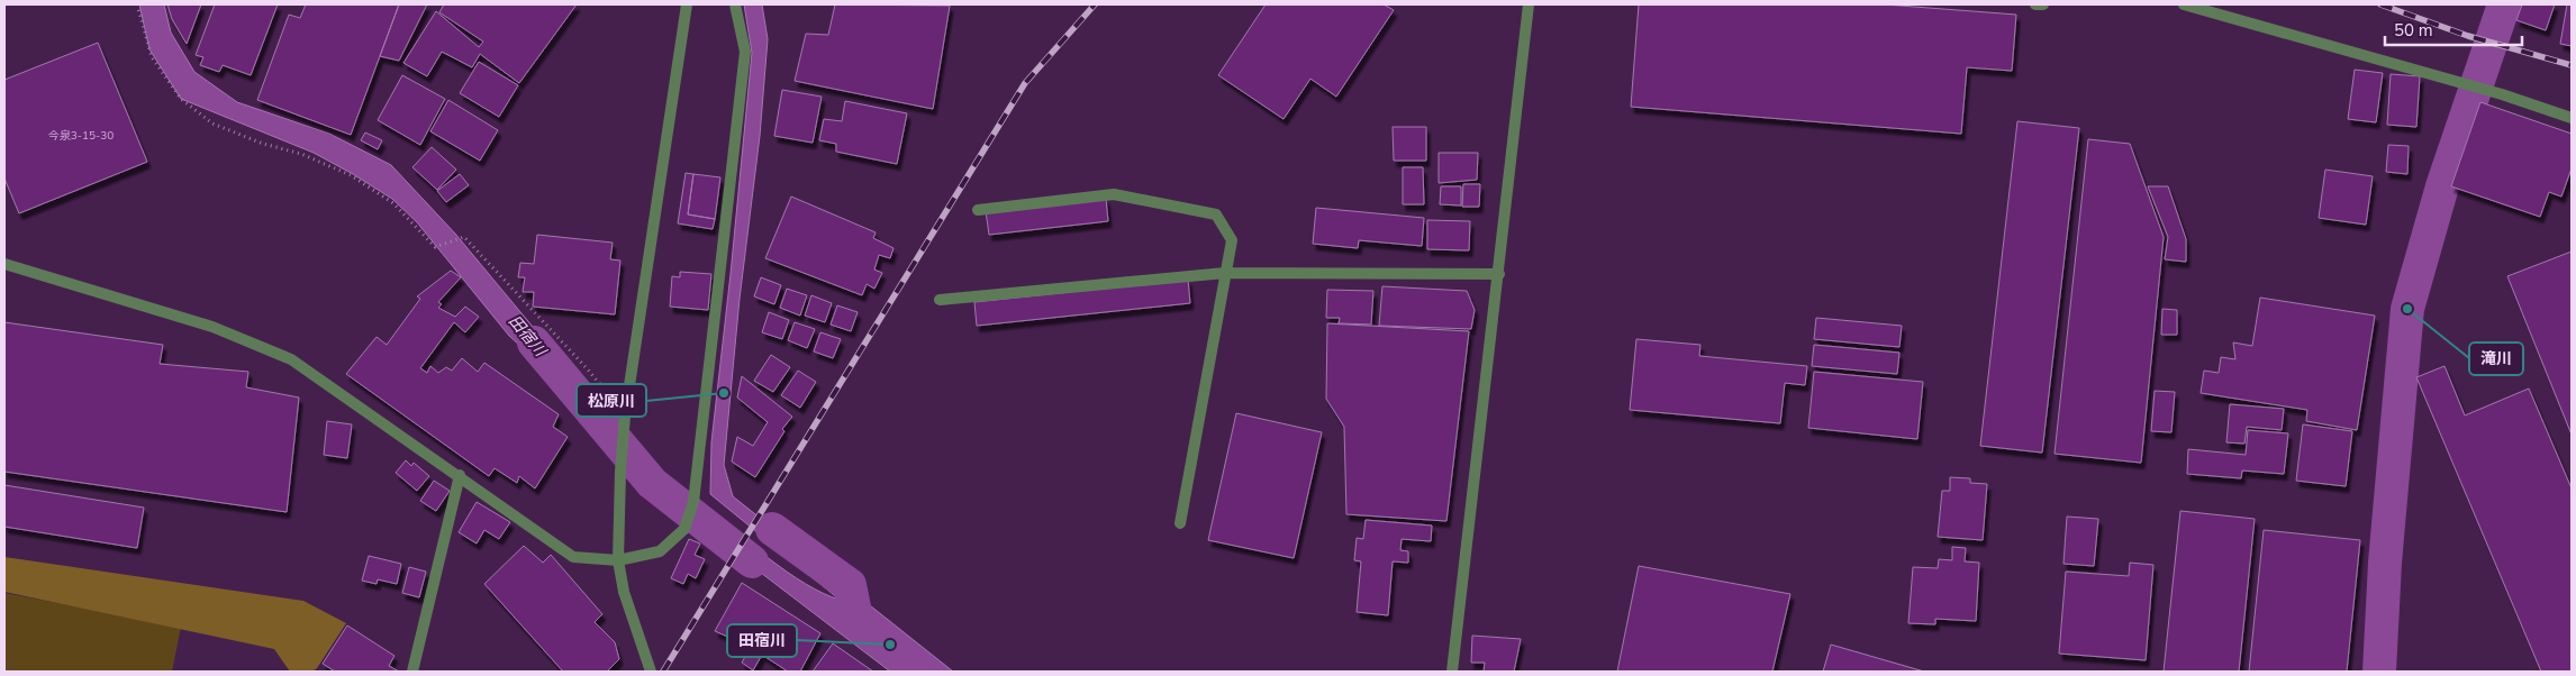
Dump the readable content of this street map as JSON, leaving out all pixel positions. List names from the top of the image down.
{
  "water": ["田宿川"],
  "places": ["滝川", "松原川", "田宿川"],
  "house_numbers": ["今泉3-15-30"],
  "scale_bar": "50 m"
}
